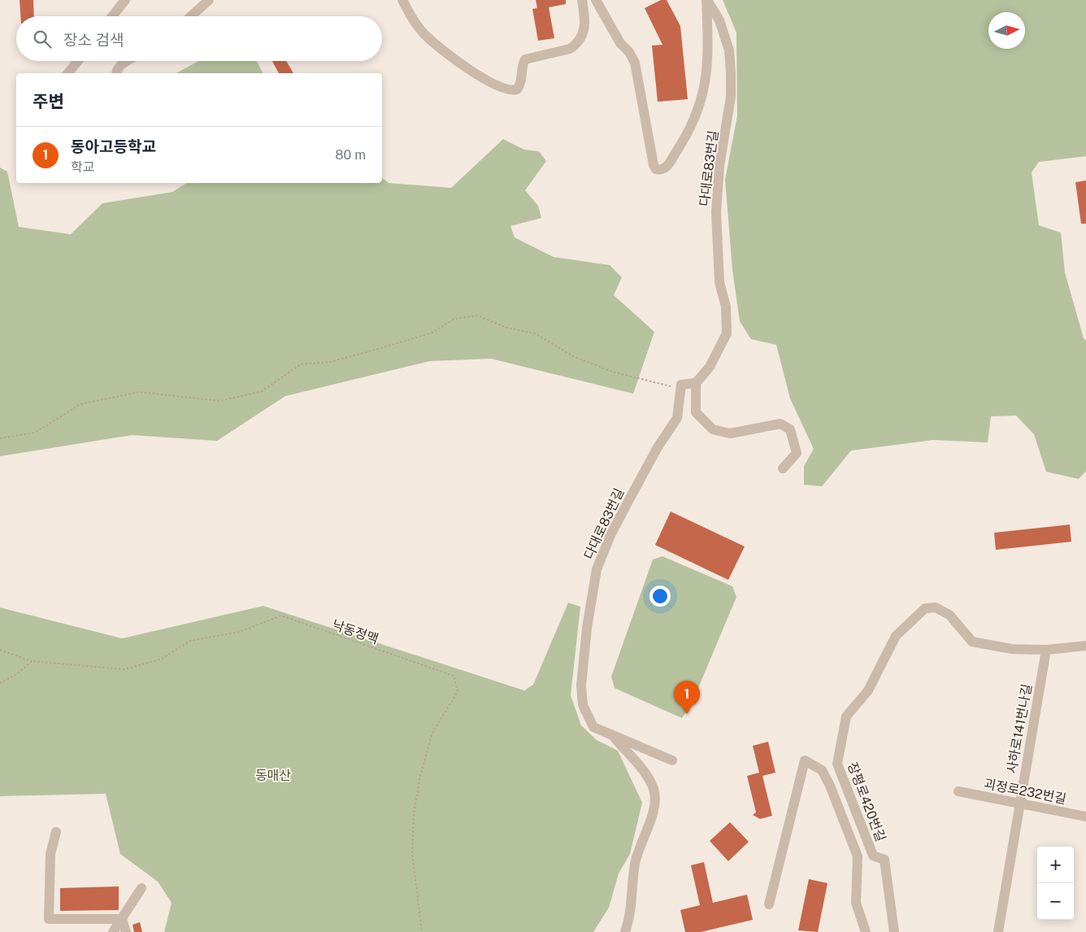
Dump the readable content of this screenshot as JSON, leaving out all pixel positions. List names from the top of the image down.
{
  "streets": {
    "street": [
      "다대로83번길",
      "사하로141번나길",
      "괴정로232번길",
      "장평로420번길"
    ],
    "path": ["낙동정맥"]
  },
  "crossings": [
    ["사하로141번나길", "괴정로232번길"],
    ["사하로141번나길", "장평로420번길"]
  ],
  "parks": ["동매산"],
  "north": "right",
  "page": {
    "search": "장소 검색",
    "heading": "주변",
    "list": [
      {
        "mark": "1",
        "name": "동아고등학교",
        "note": "학교",
        "value": "80 m"
      }
    ],
    "pins": "1",
    "map_buttons": ["+", "−"]
  }
}
